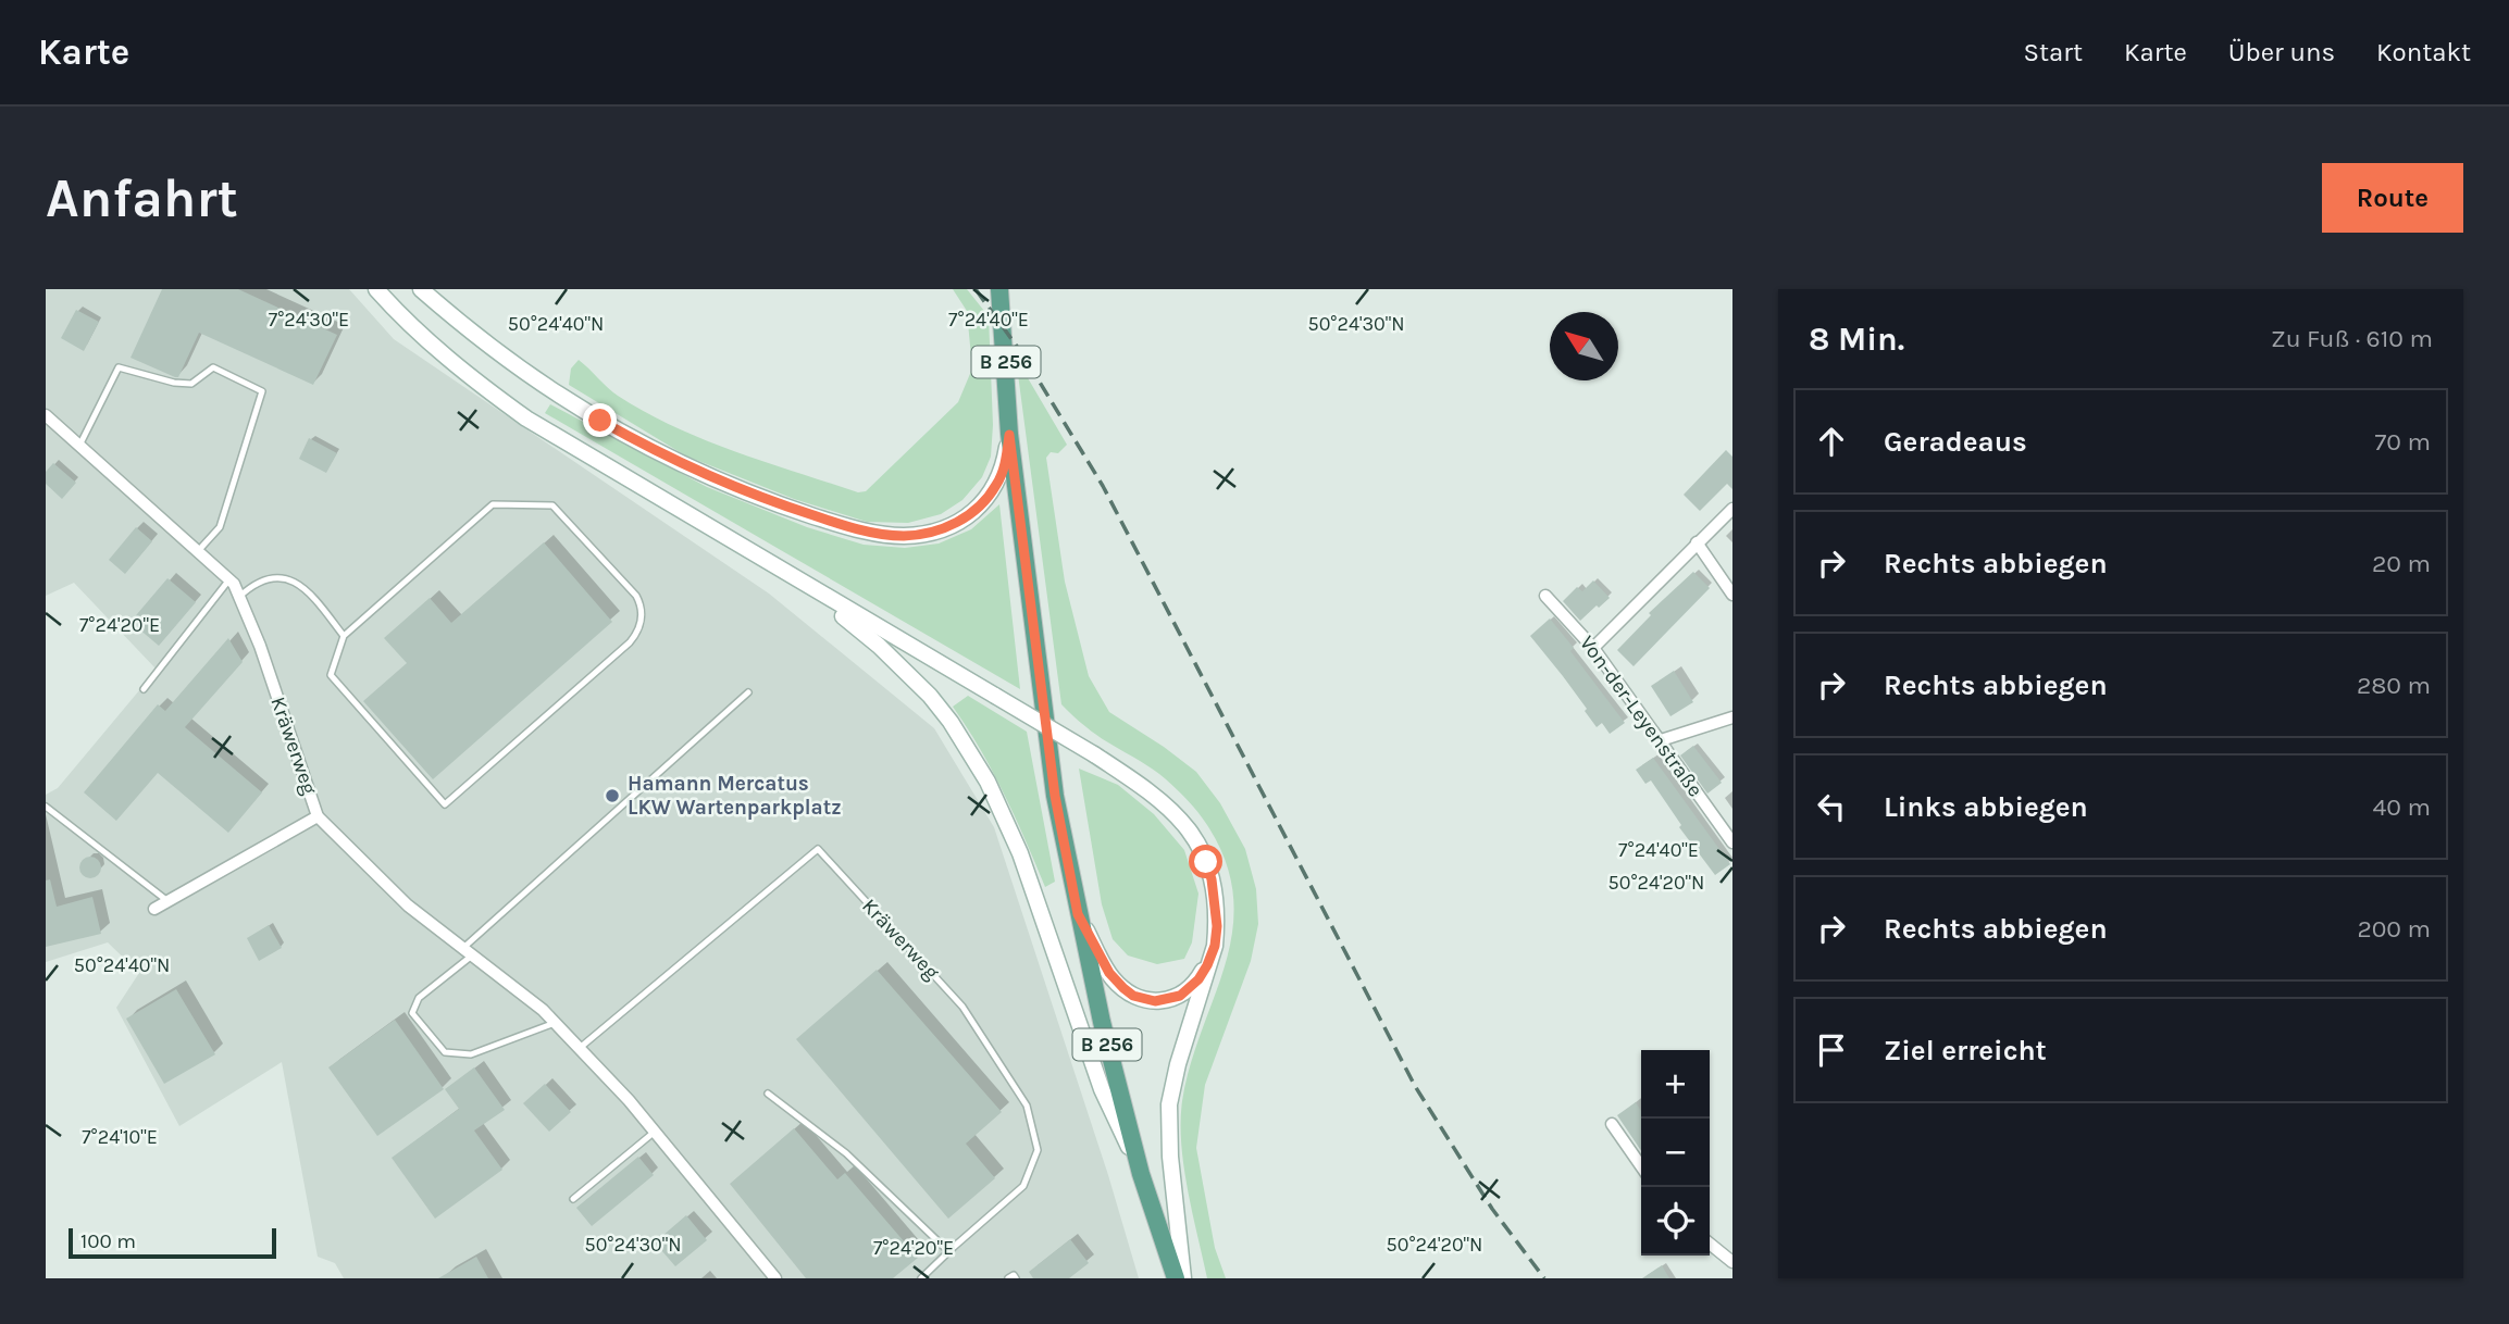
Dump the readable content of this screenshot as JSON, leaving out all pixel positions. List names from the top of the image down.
{
  "streets": {
    "main road": ["B 256"],
    "street": ["Von-der-Leyenstraße", "Kräwerweg"]
  },
  "places": ["Hamann Mercatus LKW Wartenparkplatz"],
  "scale_bar": "100 m",
  "north": "top left",
  "page": {
    "header": "Karte",
    "nav": [
      "Start",
      "Karte",
      "Über uns",
      "Kontakt"
    ],
    "buttons": "Route",
    "title": "Anfahrt",
    "heading": ["8 Min.", "Zu Fuß · 610 m"],
    "list": [
      ["Geradeaus", "70 m"],
      ["Rechts abbiegen", "20 m"],
      ["Rechts abbiegen", "280 m"],
      ["Links abbiegen", "40 m"],
      ["Rechts abbiegen", "200 m"],
      "Ziel erreicht"
    ],
    "map_buttons": ["+", "−"],
    "scale": "100 m"
  },
  "coordinates": [
    "7°24'30\"E",
    "7°24'40\"E",
    "50°24'30\"N",
    "50°24'40\"N",
    "7°24'20\"E",
    "50°24'20\"N",
    "7°24'10\"E"
  ]
}
